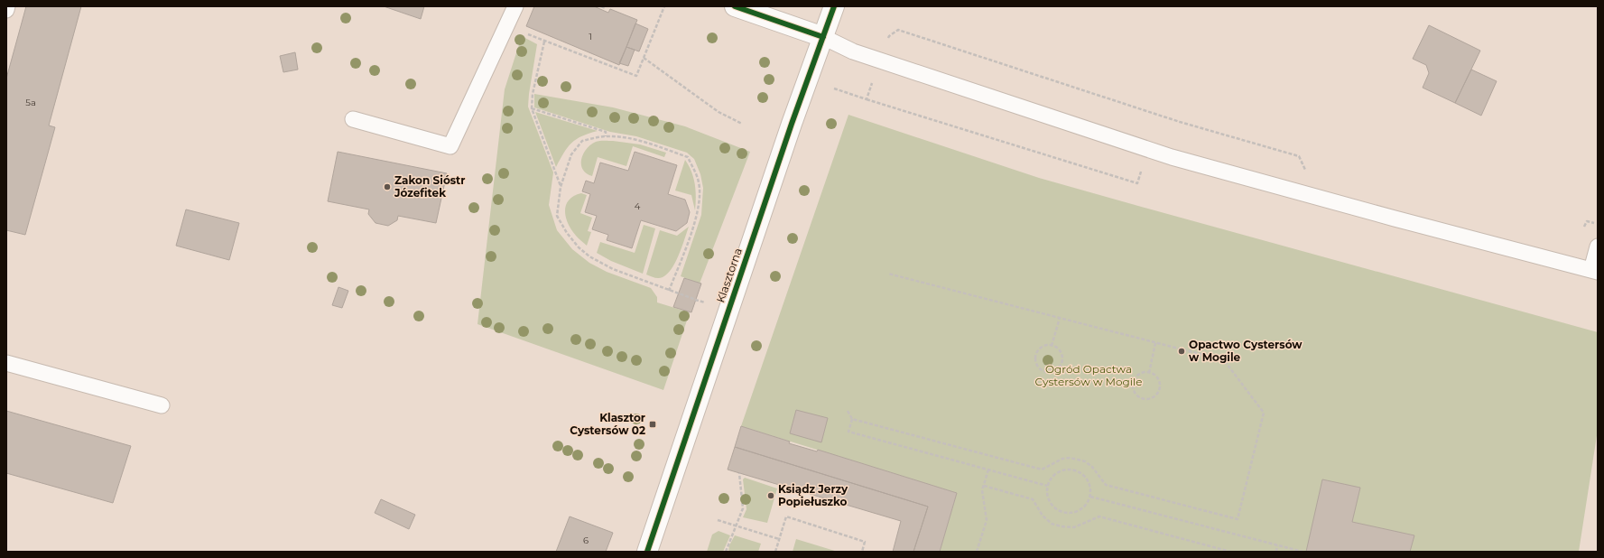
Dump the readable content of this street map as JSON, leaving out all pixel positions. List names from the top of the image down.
{
  "streets": {
    "street": ["Klasztorna"]
  },
  "parks": ["Ogród Opactwa Cystersów w Mogile"],
  "places": {
    "other": ["Zakon Sióstr Józefitek", "Opactwo Cystersów w Mogile", "Ksiądz Jerzy Popiełuszko"],
    "transit": ["Klasztor Cystersów 02"]
  },
  "house_numbers": [
    "1",
    "5a",
    "4",
    "6"
  ]
}
